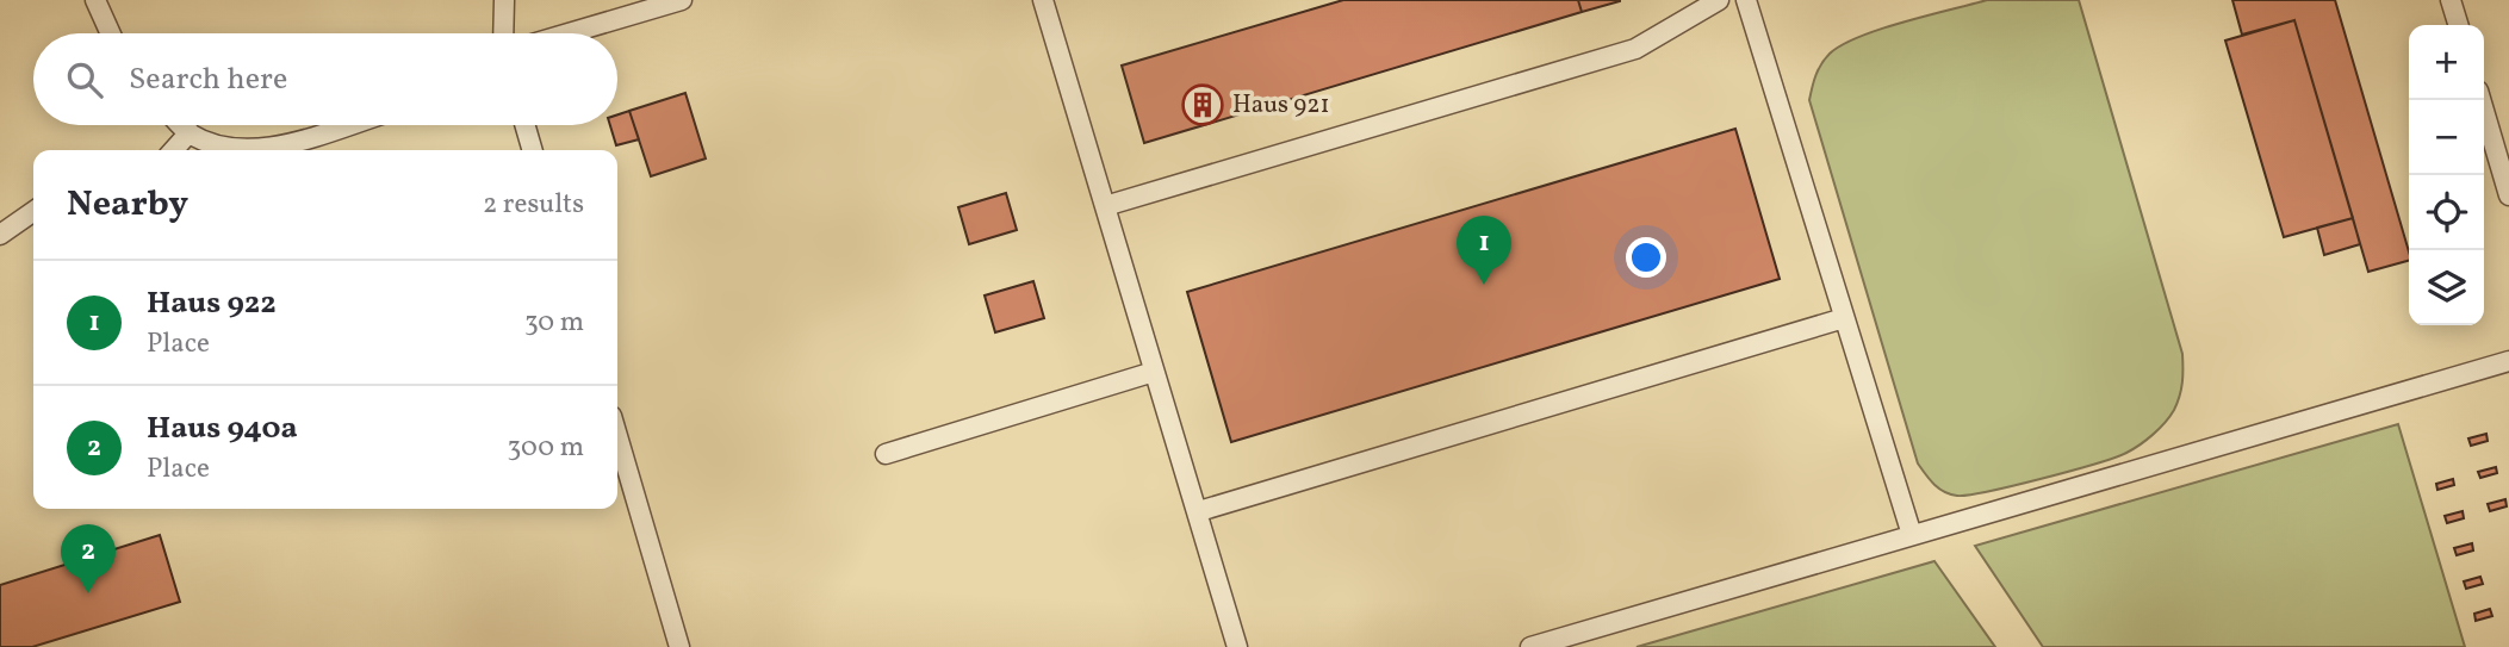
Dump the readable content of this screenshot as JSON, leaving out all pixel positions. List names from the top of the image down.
{
  "places": {
    "building": ["Haus 921"]
  },
  "page": {
    "map_buttons": ["+", "−"],
    "search": "Search here",
    "heading": ["Nearby", "2 results"],
    "pins": ["1", "2"],
    "list": [
      {
        "mark": "1",
        "name": "Haus 922",
        "note": "Place",
        "value": "30 m"
      },
      {
        "mark": "2",
        "name": "Haus 940a",
        "note": "Place",
        "value": "300 m"
      }
    ]
  }
}
